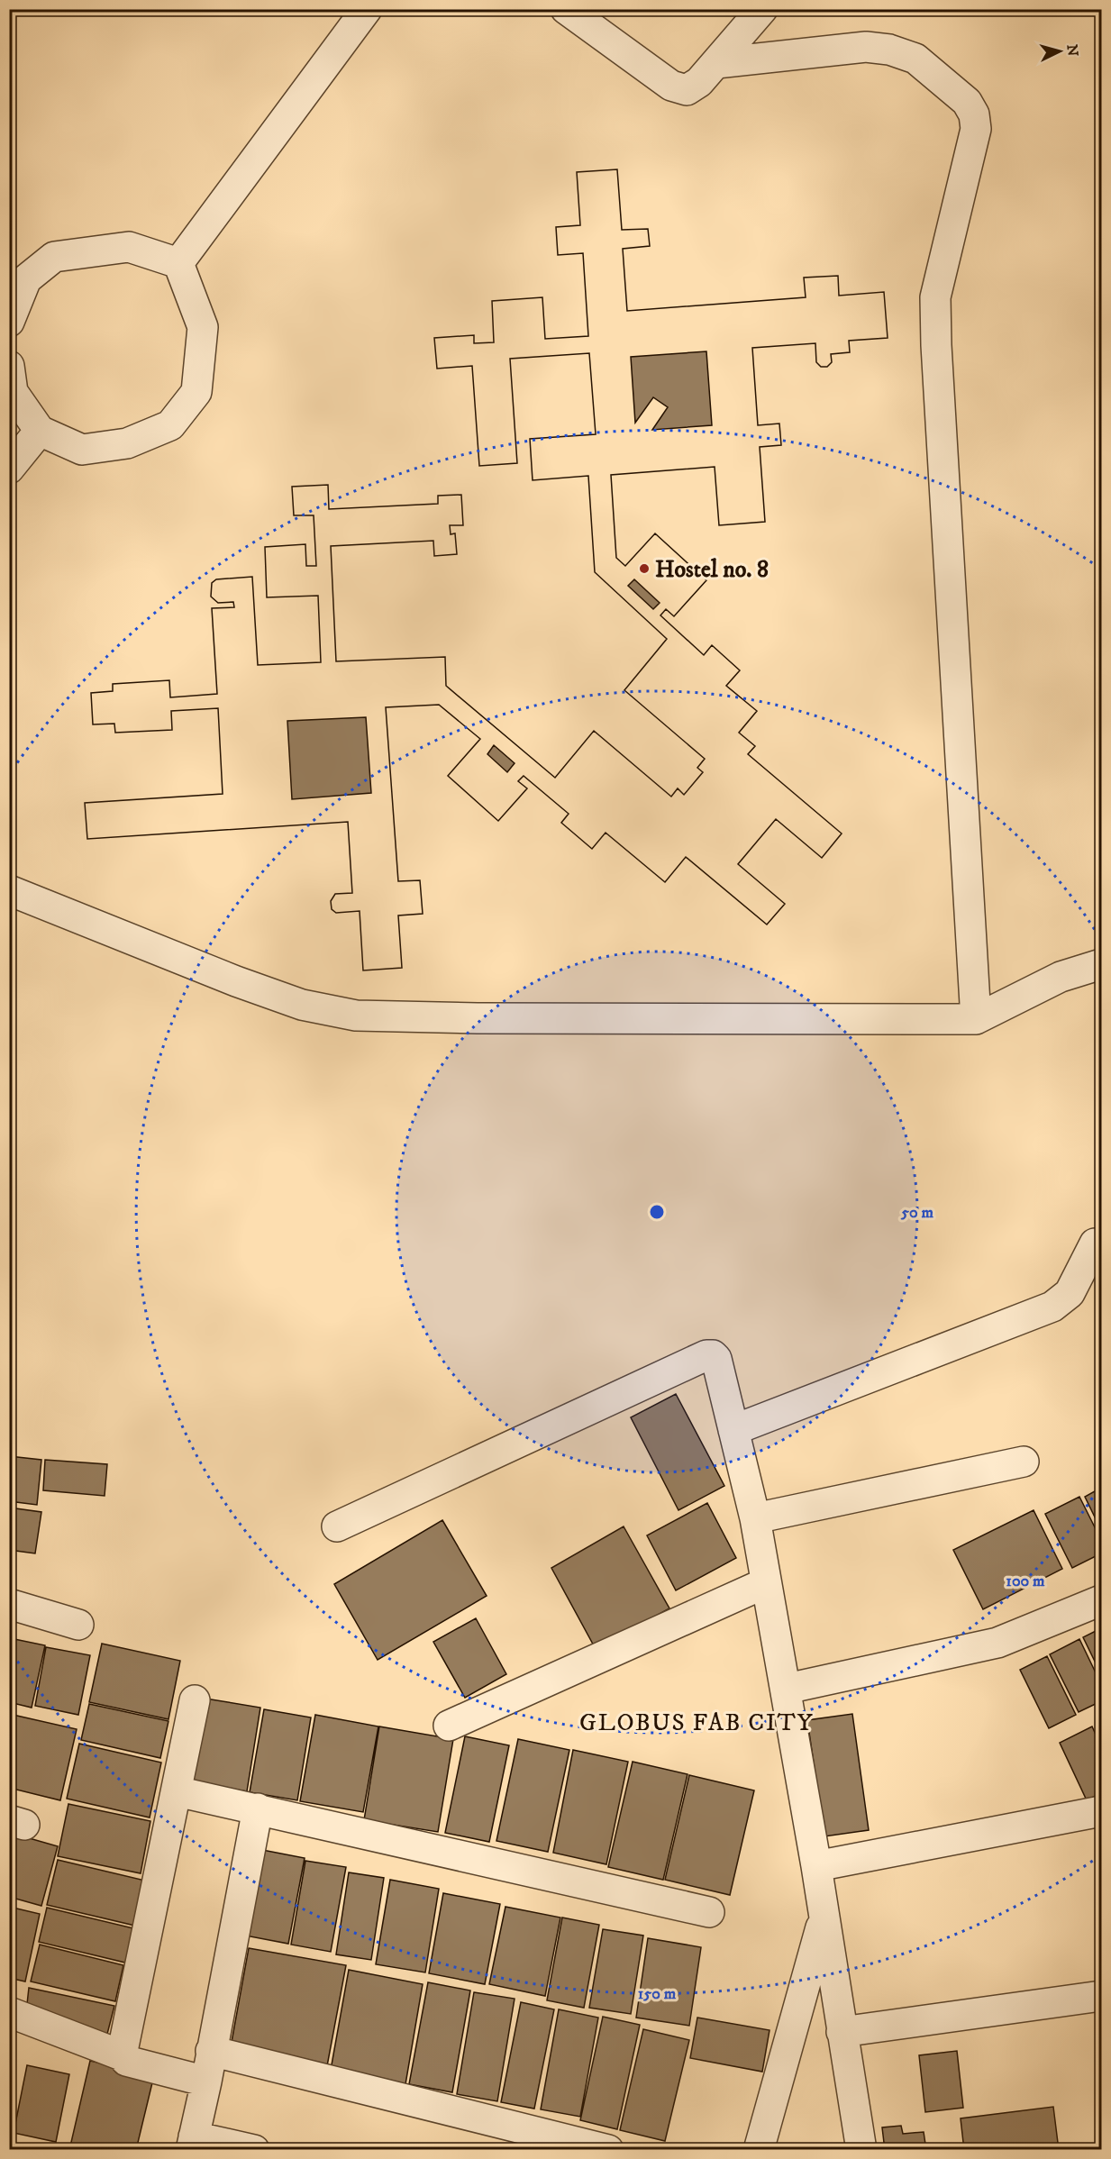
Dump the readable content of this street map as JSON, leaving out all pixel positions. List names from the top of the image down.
{
  "districts": ["GLOBUS FAB CITY"],
  "places": ["Hostel no. 8"],
  "north": "right",
  "rings": ["50 m", "100 m", "150 m"]
}
